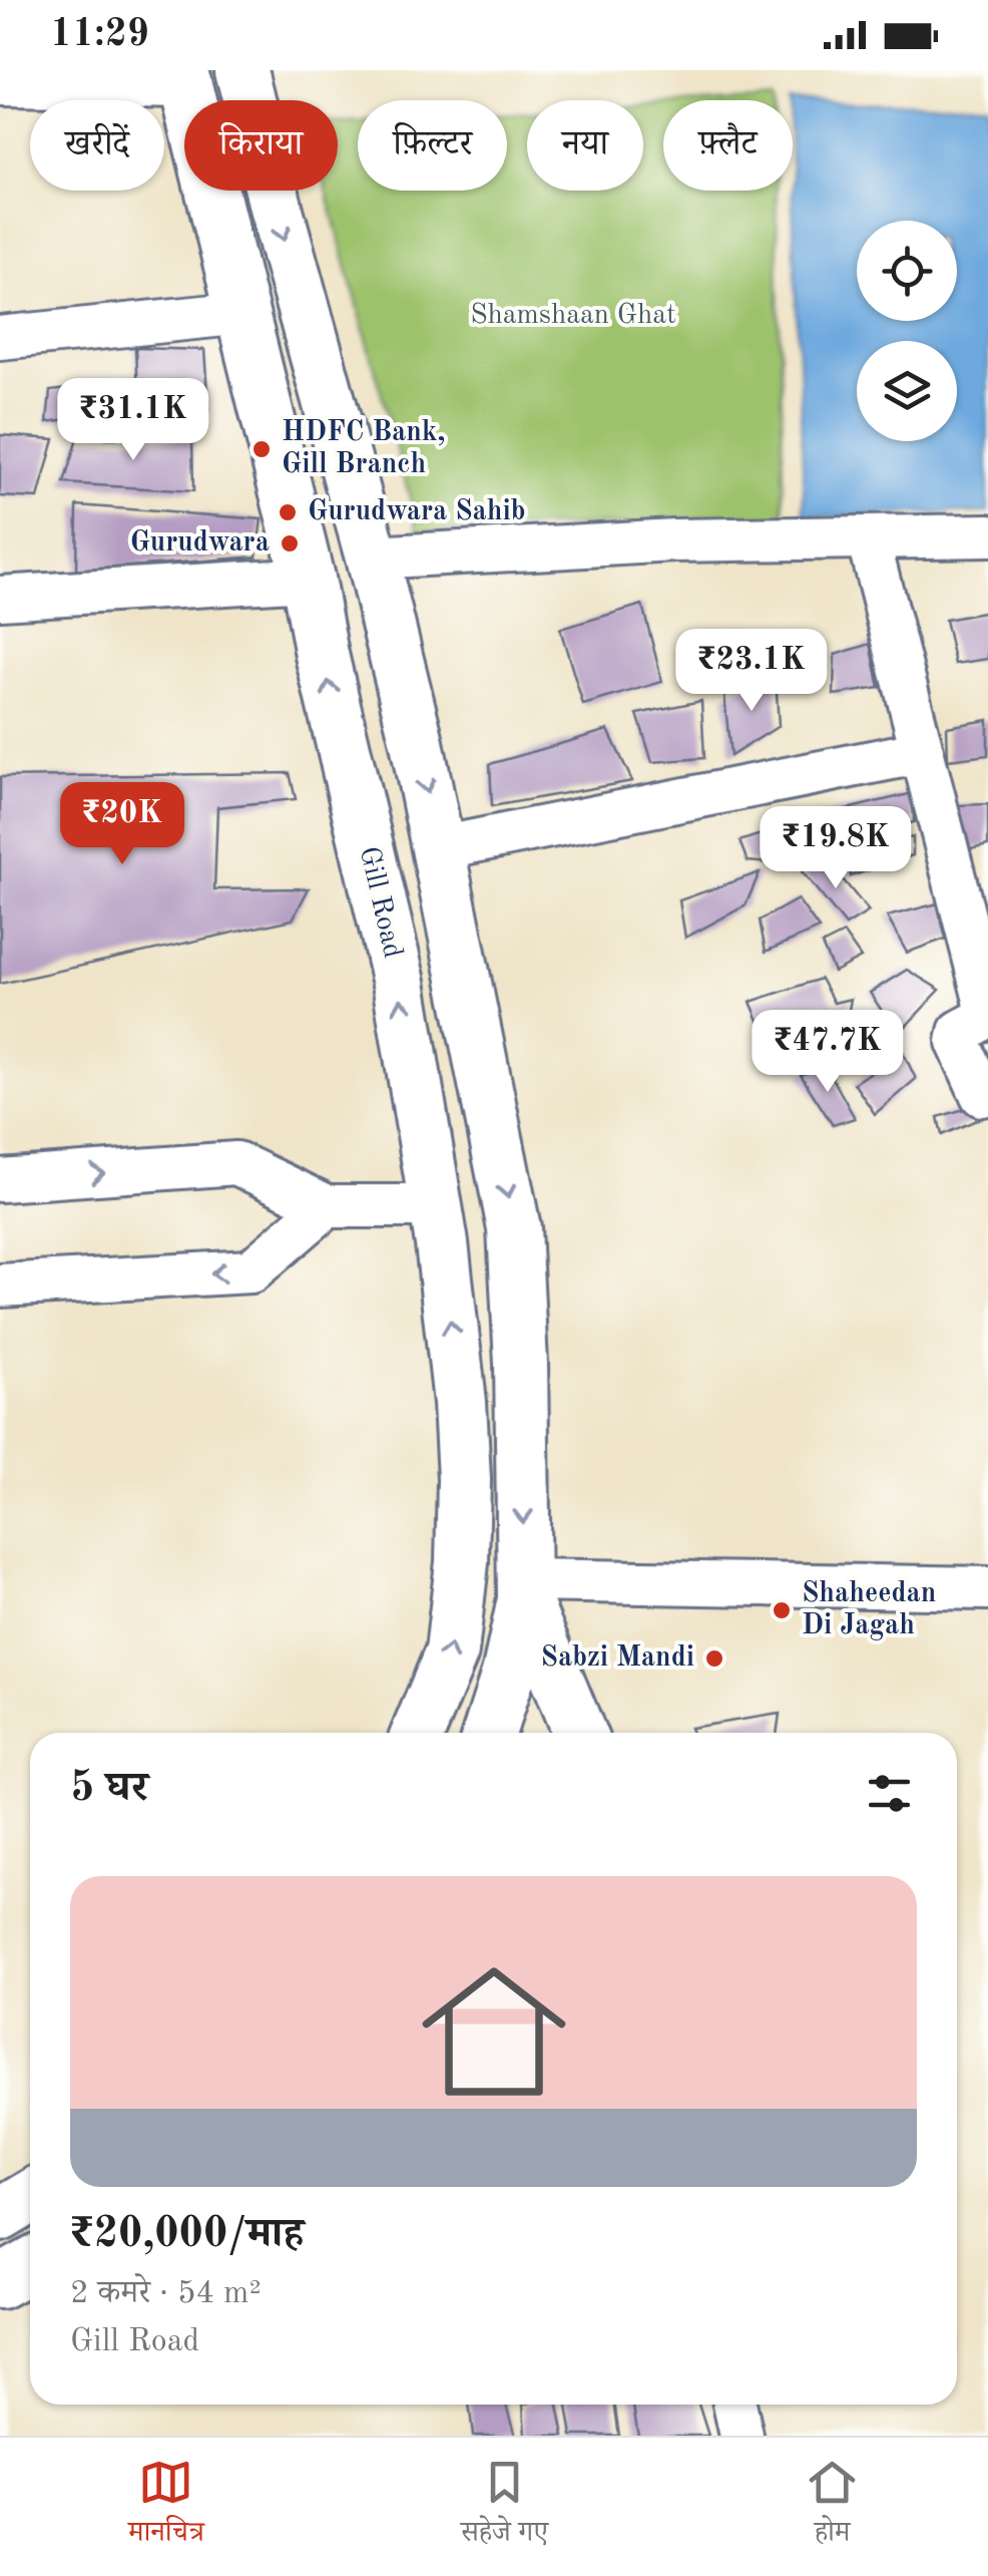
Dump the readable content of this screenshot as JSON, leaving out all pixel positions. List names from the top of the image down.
{
  "streets": {
    "main road": ["Gill Road"]
  },
  "parks": ["Shamshaan Ghat"],
  "places": [
    "HDFC Bank, Gill Branch",
    "Gurudwara Sahib",
    "Gurudwara",
    "Shaheedan Di Jagah",
    "Sabzi Mandi"
  ],
  "page": {
    "status": "11:29",
    "chip": [
      "खरीदें",
      "किराया",
      "फ़िल्टर",
      "नया",
      "फ़्लैट"
    ],
    "price": [
      "₹31.1K",
      "₹23.1K",
      "₹20K",
      "₹19.8K",
      "₹47.7K"
    ],
    "heading": "5 घर",
    "list": [
      {
        "name": "₹20,000/माह",
        "note": "2 कमरे · 54 m² · Gill Road"
      }
    ],
    "tabs": ["मानचित्र", "सहेजे गए", "होम"]
  }
}
